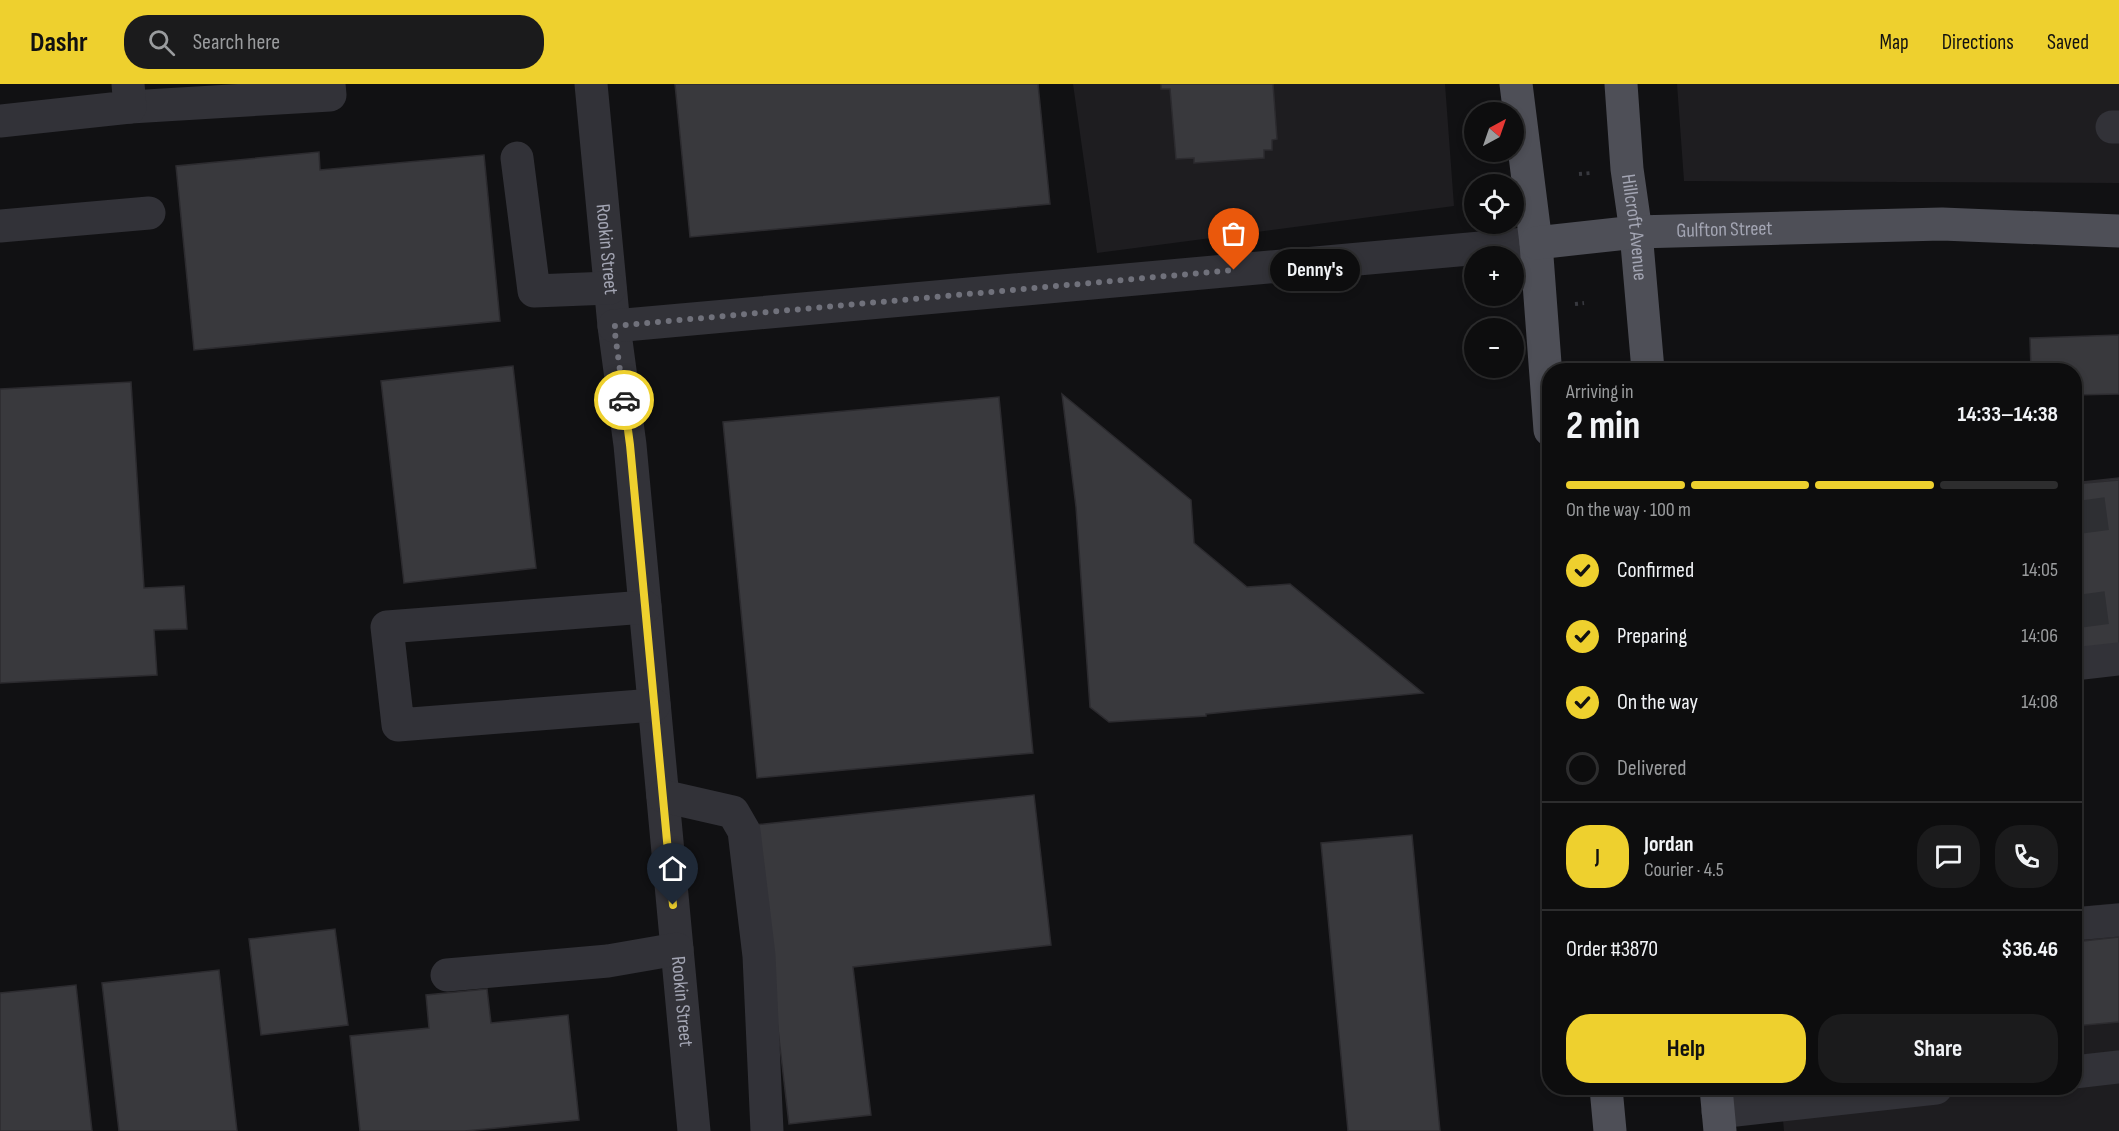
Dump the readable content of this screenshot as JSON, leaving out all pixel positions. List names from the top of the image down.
{
  "streets": {
    "main road": ["Hillcroft Avenue", "Gulfton Street"],
    "street": ["Rookin Street"]
  },
  "crossings": [
    ["Hillcroft Avenue", "Gulfton Street"],
    ["Gulfton Street", "Rookin Street"]
  ],
  "places": ["Denny's"],
  "north": "top right",
  "page": {
    "header": "Dashr",
    "search": "Search here",
    "nav": ["Map", "Directions", "Saved"],
    "map_buttons": ["+", "−"],
    "bubble": "Denny's",
    "heading": ["2 min", "Arriving in", "14:33–14:38"],
    "panel": [
      "Jordan",
      "Courier · 4.5",
      "Order #3870",
      "$36.46"
    ],
    "bar": "On the way · 100 m",
    "list": [
      ["Confirmed", "14:05"],
      ["Preparing", "14:06"],
      ["On the way", "14:08"],
      "Delivered"
    ],
    "round": "J",
    "buttons": ["Help", "Share"]
  }
}
